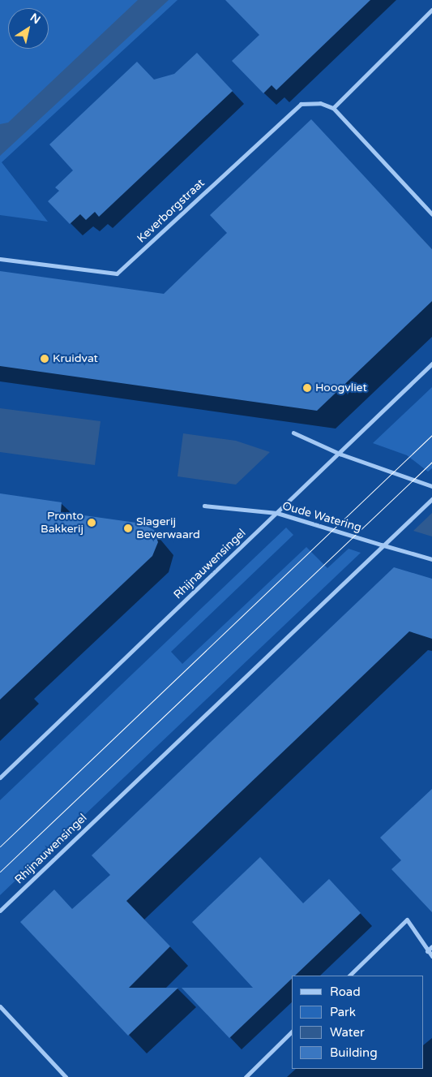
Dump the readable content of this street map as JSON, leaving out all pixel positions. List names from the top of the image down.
{
  "streets": {
    "street": ["Keverborgstraat", "Oude Watering", "Rhijnauwensingel"]
  },
  "crossings": [
    ["Oude Watering", "Rhijnauwensingel"]
  ],
  "places": [
    "Kruidvat",
    "Hoogvliet",
    "Pronto Bakkerij",
    "Slagerij Beverwaard"
  ],
  "legend": [
    "Road",
    "Park",
    "Water",
    "Building"
  ],
  "north": "top right"
}
